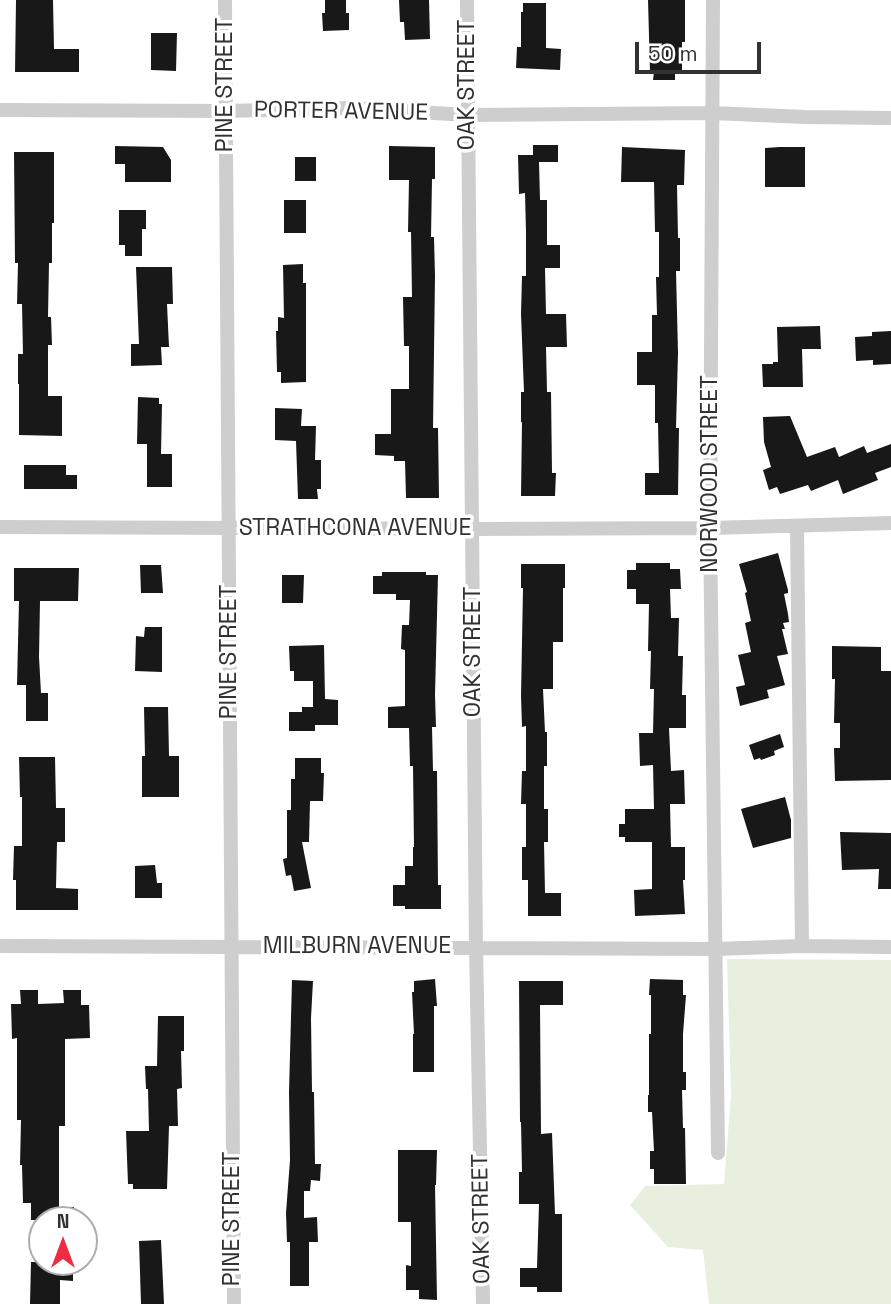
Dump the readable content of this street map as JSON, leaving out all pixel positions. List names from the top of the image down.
{
  "streets": {
    "street": [
      "PINE STREET",
      "OAK STREET",
      "PORTER AVENUE",
      "NORWOOD STREET",
      "STRATHCONA AVENUE",
      "MILBURN AVENUE"
    ]
  },
  "crossings": [
    ["PINE STREET", "PORTER AVENUE"],
    ["PINE STREET", "STRATHCONA AVENUE"],
    ["PINE STREET", "MILBURN AVENUE"],
    ["OAK STREET", "PORTER AVENUE"],
    ["OAK STREET", "STRATHCONA AVENUE"],
    ["OAK STREET", "MILBURN AVENUE"],
    ["PORTER AVENUE", "NORWOOD STREET"],
    ["NORWOOD STREET", "STRATHCONA AVENUE"],
    ["NORWOOD STREET", "MILBURN AVENUE"]
  ],
  "scale_bar": "50 m",
  "north": "top"
}
